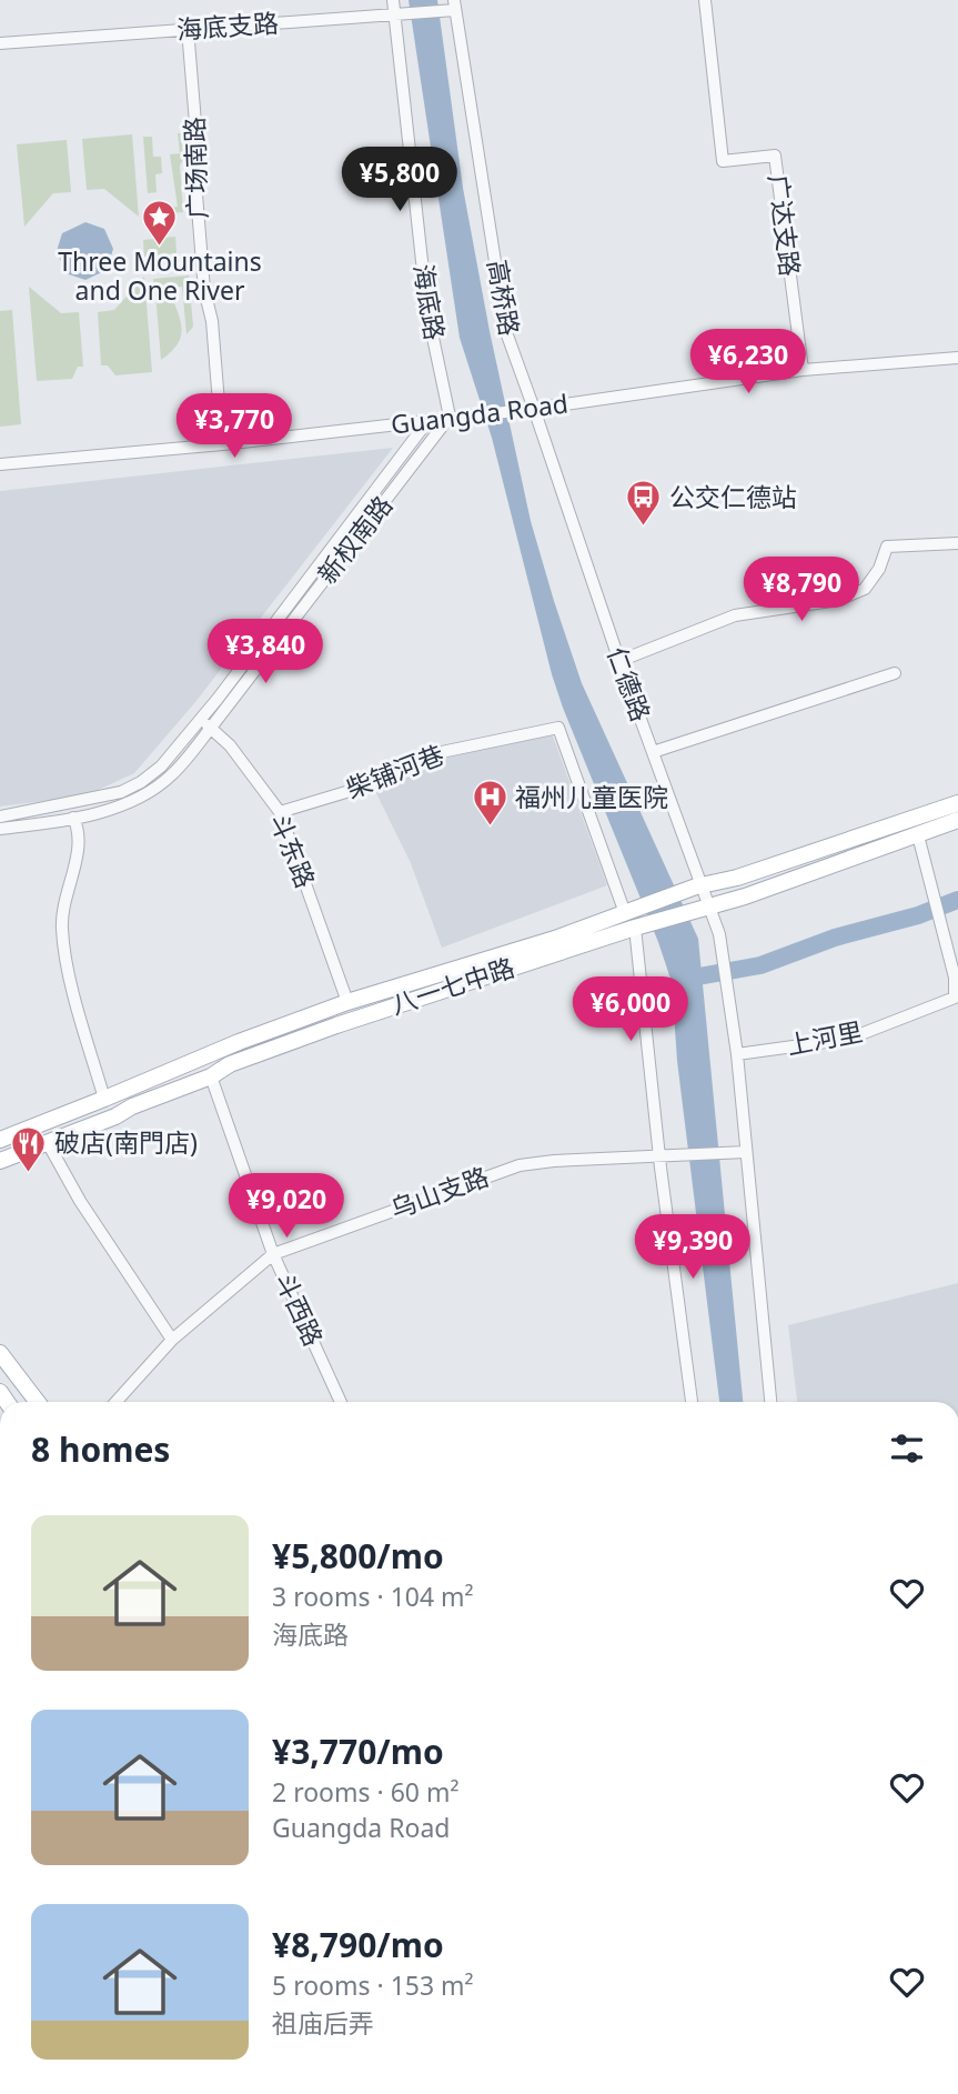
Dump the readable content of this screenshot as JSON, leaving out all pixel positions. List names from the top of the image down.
{
  "streets": {
    "main road": ["八一七中路"],
    "street": [
      "海底支路",
      "广场南路",
      "广达支路",
      "高桥路",
      "海底路",
      "Guangda Road",
      "新权南路",
      "仁德路",
      "柴铺河巷",
      "斗东路",
      "上河里",
      "乌山支路",
      "斗西路"
    ]
  },
  "crossings": [
    ["海底支路", "广场南路"],
    ["海底支路", "高桥路"],
    ["海底支路", "海底路"],
    ["广场南路", "Guangda Road"],
    ["广达支路", "Guangda Road"],
    ["高桥路", "Guangda Road"],
    ["高桥路", "仁德路"],
    ["海底路", "Guangda Road"],
    ["海底路", "新权南路"],
    ["Guangda Road", "新权南路"],
    ["Guangda Road", "仁德路"],
    ["新权南路", "斗东路"],
    ["仁德路", "八一七中路"],
    ["仁德路", "上河里"],
    ["柴铺河巷", "斗东路"],
    ["柴铺河巷", "八一七中路"],
    ["斗东路", "八一七中路"],
    ["八一七中路", "斗西路"],
    ["乌山支路", "斗西路"]
  ],
  "places": {
    "place": ["Three Mountains and One River"],
    "bus stop": ["公交仁德站"],
    "hospital": ["福州儿童医院"],
    "restaurant": ["破店(南門店)"]
  },
  "page": {
    "price": [
      "¥5,800",
      "¥6,230",
      "¥3,770",
      "¥8,790",
      "¥3,840",
      "¥6,000",
      "¥9,020",
      "¥9,390"
    ],
    "heading": "8 homes",
    "list": [
      {
        "name": "¥5,800/mo",
        "note": "3 rooms · 104 m² · 海底路"
      },
      {
        "name": "¥3,770/mo",
        "note": "2 rooms · 60 m² · Guangda Road"
      },
      {
        "name": "¥8,790/mo",
        "note": "5 rooms · 153 m² · 祖庙后弄"
      }
    ]
  }
}
